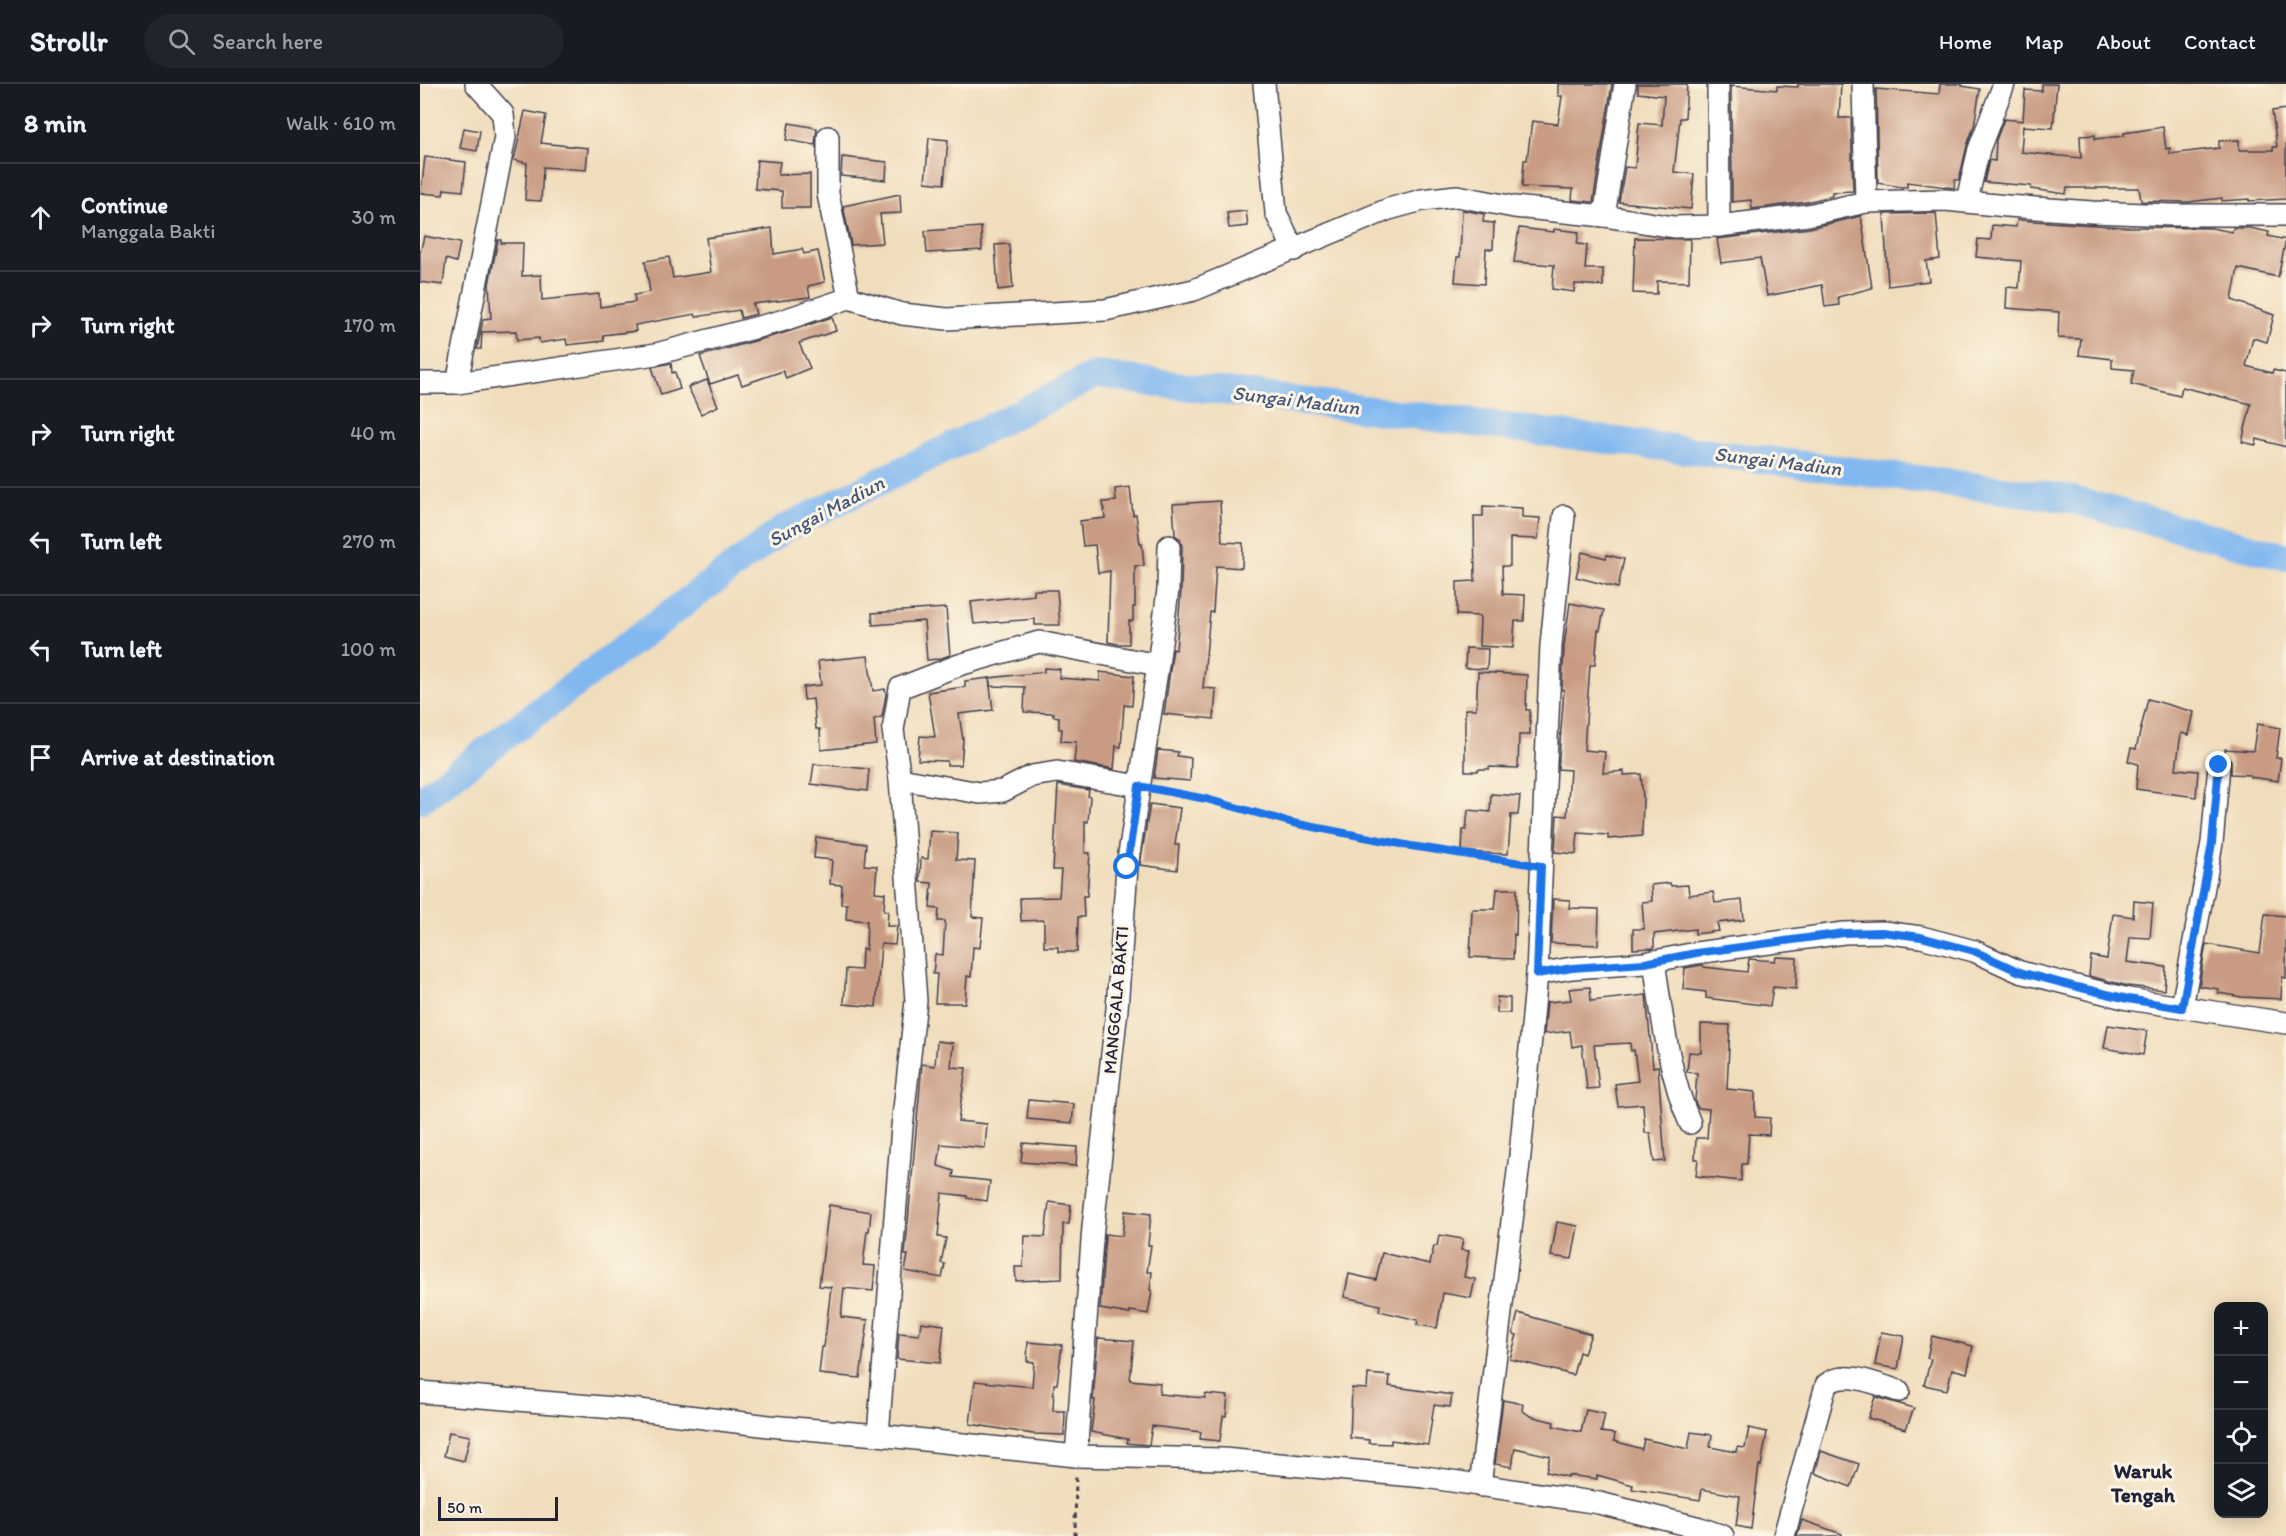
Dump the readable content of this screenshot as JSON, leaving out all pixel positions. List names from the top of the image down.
{
  "streets": {
    "street": ["MANGGALA BAKTI"]
  },
  "districts": ["Waruk Tengah"],
  "water": ["Sungai Madiun"],
  "scale_bar": "50 m",
  "page": {
    "header": "Strollr",
    "search": "Search here",
    "nav": [
      "Home",
      "Map",
      "About",
      "Contact"
    ],
    "heading": ["8 min", "Walk · 610 m"],
    "list": [
      ["Continue", "Manggala Bakti", "30 m"],
      ["Turn right", "170 m"],
      ["Turn right", "40 m"],
      ["Turn left", "270 m"],
      ["Turn left", "100 m"],
      "Arrive at destination"
    ],
    "map_buttons": ["+", "−"],
    "scale": "50 m"
  }
}
